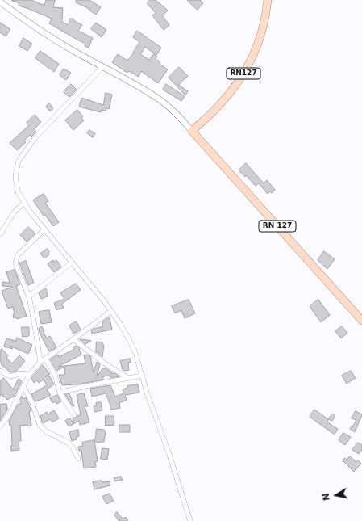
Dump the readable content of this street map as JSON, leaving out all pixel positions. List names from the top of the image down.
{
  "streets": {
    "main road": ["RN127", "RN 127"]
  },
  "crossings": [
    ["RN127", "RN 127"]
  ],
  "north": "left"
}
